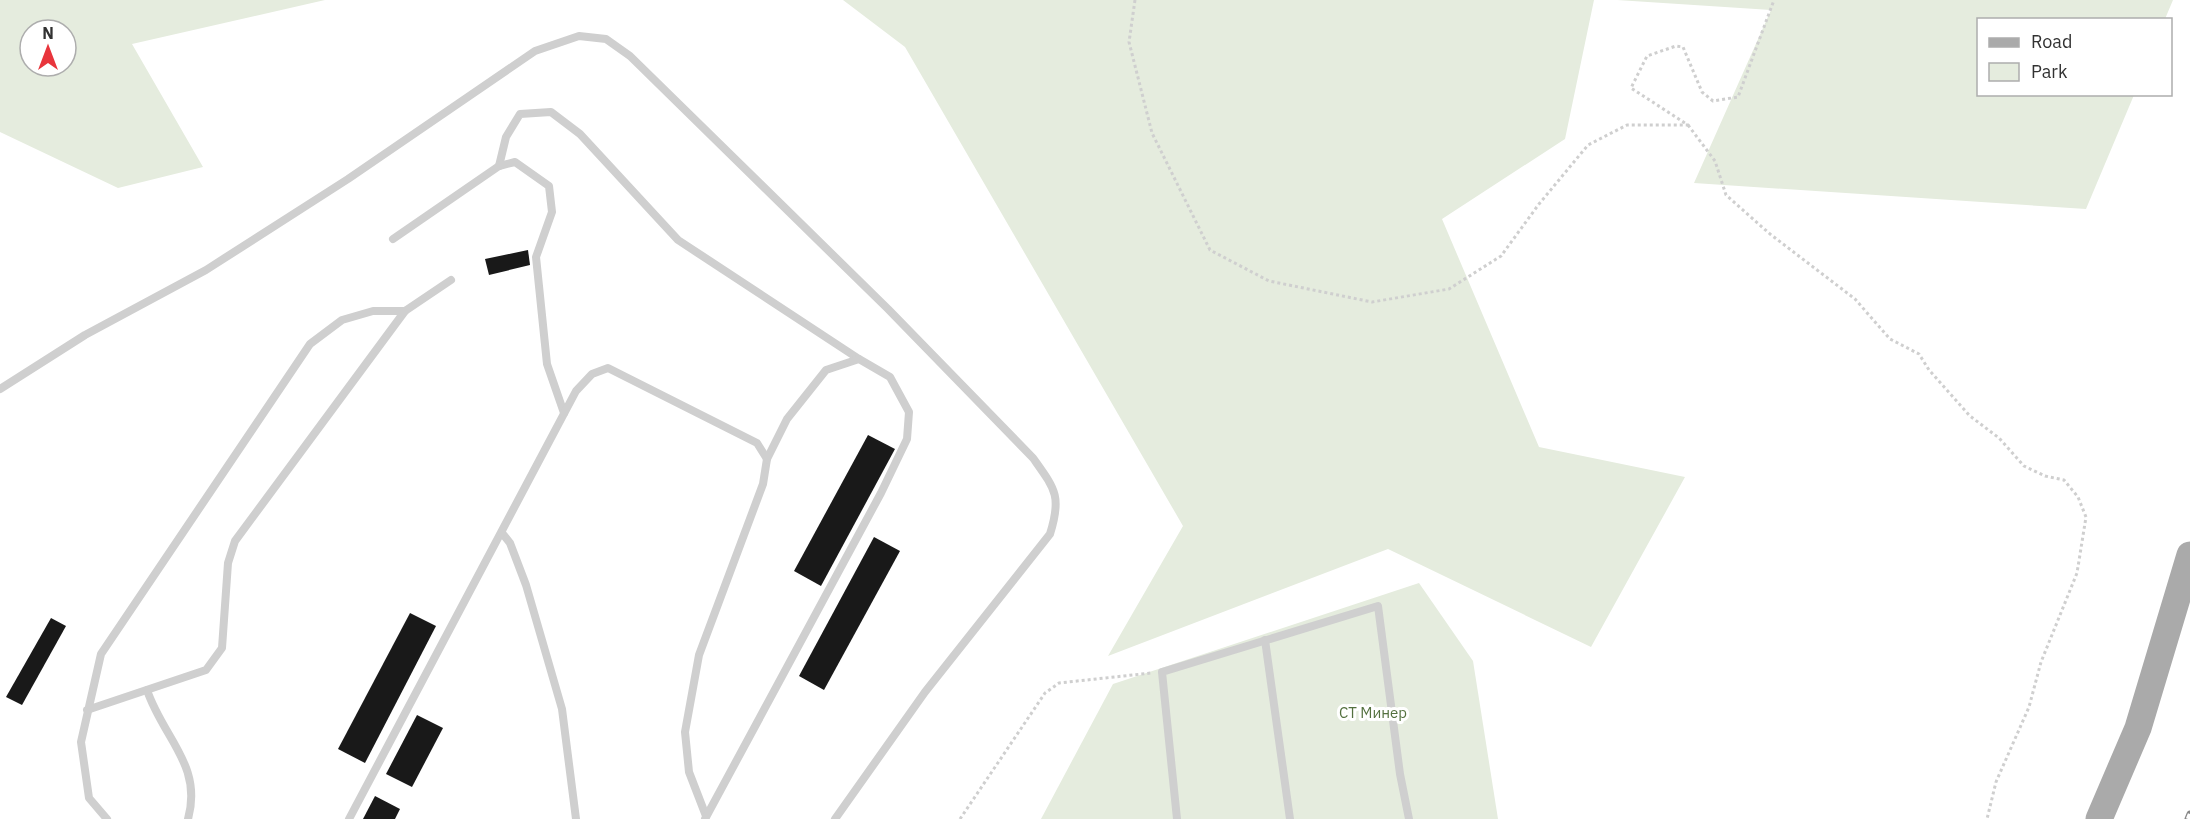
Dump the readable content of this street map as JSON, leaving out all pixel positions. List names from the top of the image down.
{
  "parks": ["СТ Минер"],
  "legend": ["Road", "Park"],
  "north": "top"
}
